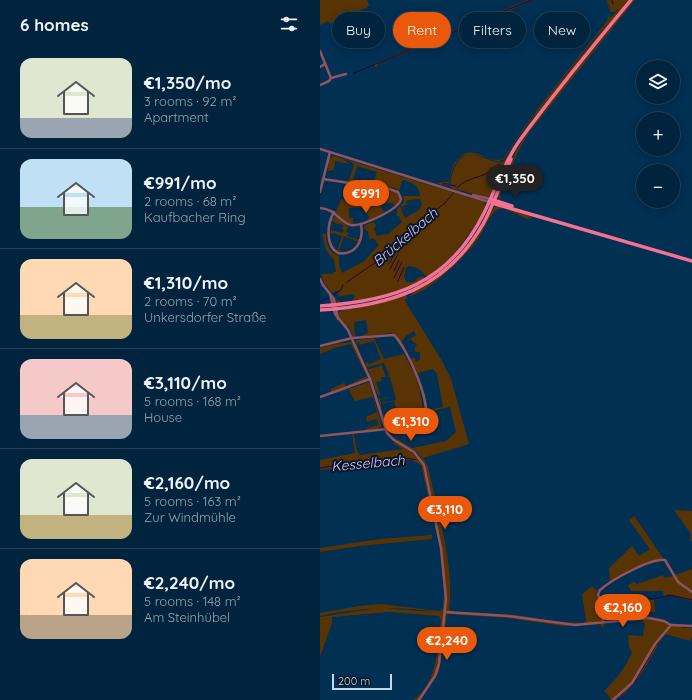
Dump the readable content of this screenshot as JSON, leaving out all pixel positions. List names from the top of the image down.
{
  "water": ["Brückelbach", "Kesselbach"],
  "scale_bar": "200 m",
  "page": {
    "heading": "6 homes",
    "chip": [
      "Buy",
      "Rent",
      "Filters",
      "New"
    ],
    "list": [
      {
        "name": "€1,350/mo",
        "note": "3 rooms · 92 m² · Apartment"
      },
      {
        "name": "€991/mo",
        "note": "2 rooms · 68 m² · Kaufbacher Ring"
      },
      {
        "name": "€1,310/mo",
        "note": "2 rooms · 70 m² · Unkersdorfer Straße"
      },
      {
        "name": "€3,110/mo",
        "note": "5 rooms · 168 m² · House"
      },
      {
        "name": "€2,160/mo",
        "note": "5 rooms · 163 m² · Zur Windmühle"
      },
      {
        "name": "€2,240/mo",
        "note": "5 rooms · 148 m² · Am Steinhübel"
      }
    ],
    "map_buttons": ["+", "−"],
    "price": [
      "€1,350",
      "€991",
      "€1,310",
      "€3,110",
      "€2,160",
      "€2,240"
    ],
    "scale": "200 m"
  }
}
